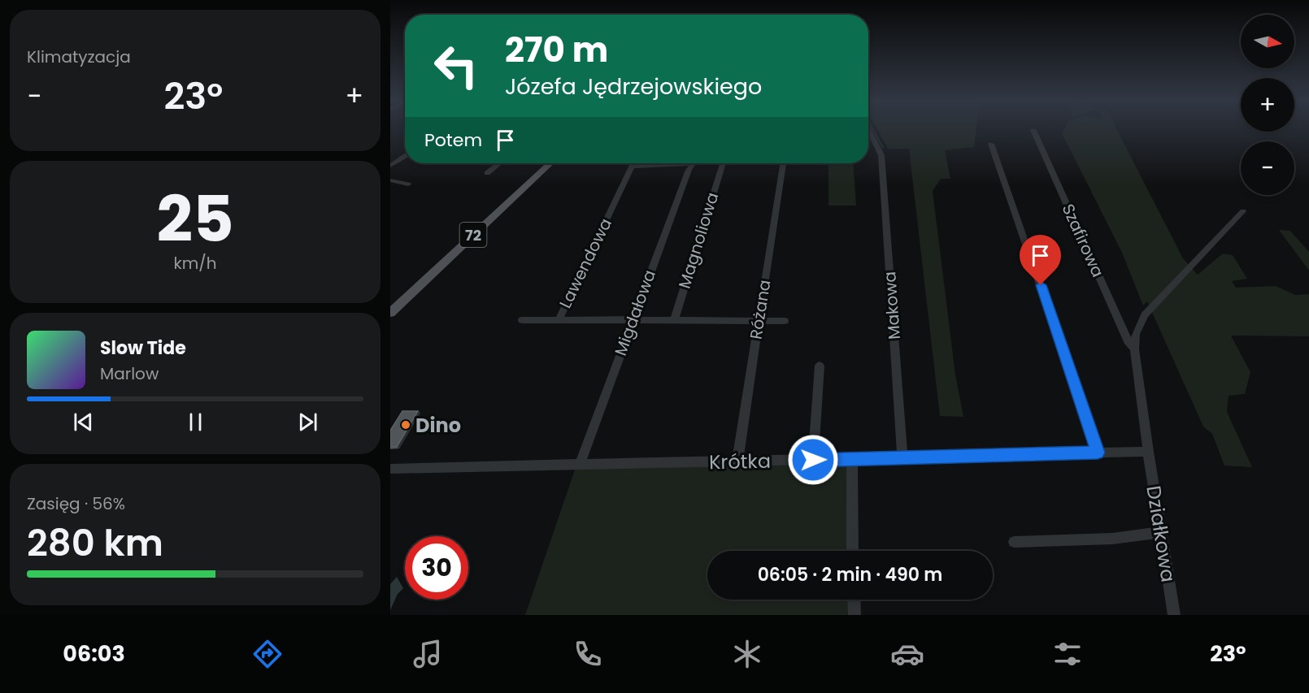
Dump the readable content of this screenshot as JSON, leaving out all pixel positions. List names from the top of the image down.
{
  "streets": {
    "main road": ["72"],
    "street": [
      "Magnoliowa",
      "Szafirowa",
      "Lawendowa",
      "Makowa",
      "Różana",
      "Migdałowa",
      "Krótka",
      "Działkowa"
    ]
  },
  "crossings": [
    ["Magnoliowa", "Lawendowa"],
    ["Szafirowa", "Działkowa"],
    ["Lawendowa", "Różana"],
    ["Lawendowa", "Migdałowa"],
    ["Makowa", "Krótka"],
    ["Różana", "Krótka"],
    ["Migdałowa", "Krótka"],
    ["Krótka", "Działkowa"]
  ],
  "places": ["Dino"],
  "north": "right",
  "page": {
    "tile": [
      "Klimatyzacja",
      ["25", "km/h"],
      ["Zasięg · 56%", "280 km"]
    ],
    "map_buttons": ["+", "−"],
    "turn": ["270 m", "Józefa Jędrzejowskiego"],
    "heat": ["−", "23°", "+"],
    "then": "Potem",
    "song": ["Slow Tide", "Marlow"],
    "limit": "30",
    "trip": "06:05 · 2 min · 490 m",
    "tabs": ["06:03", "23°"]
  }
}
